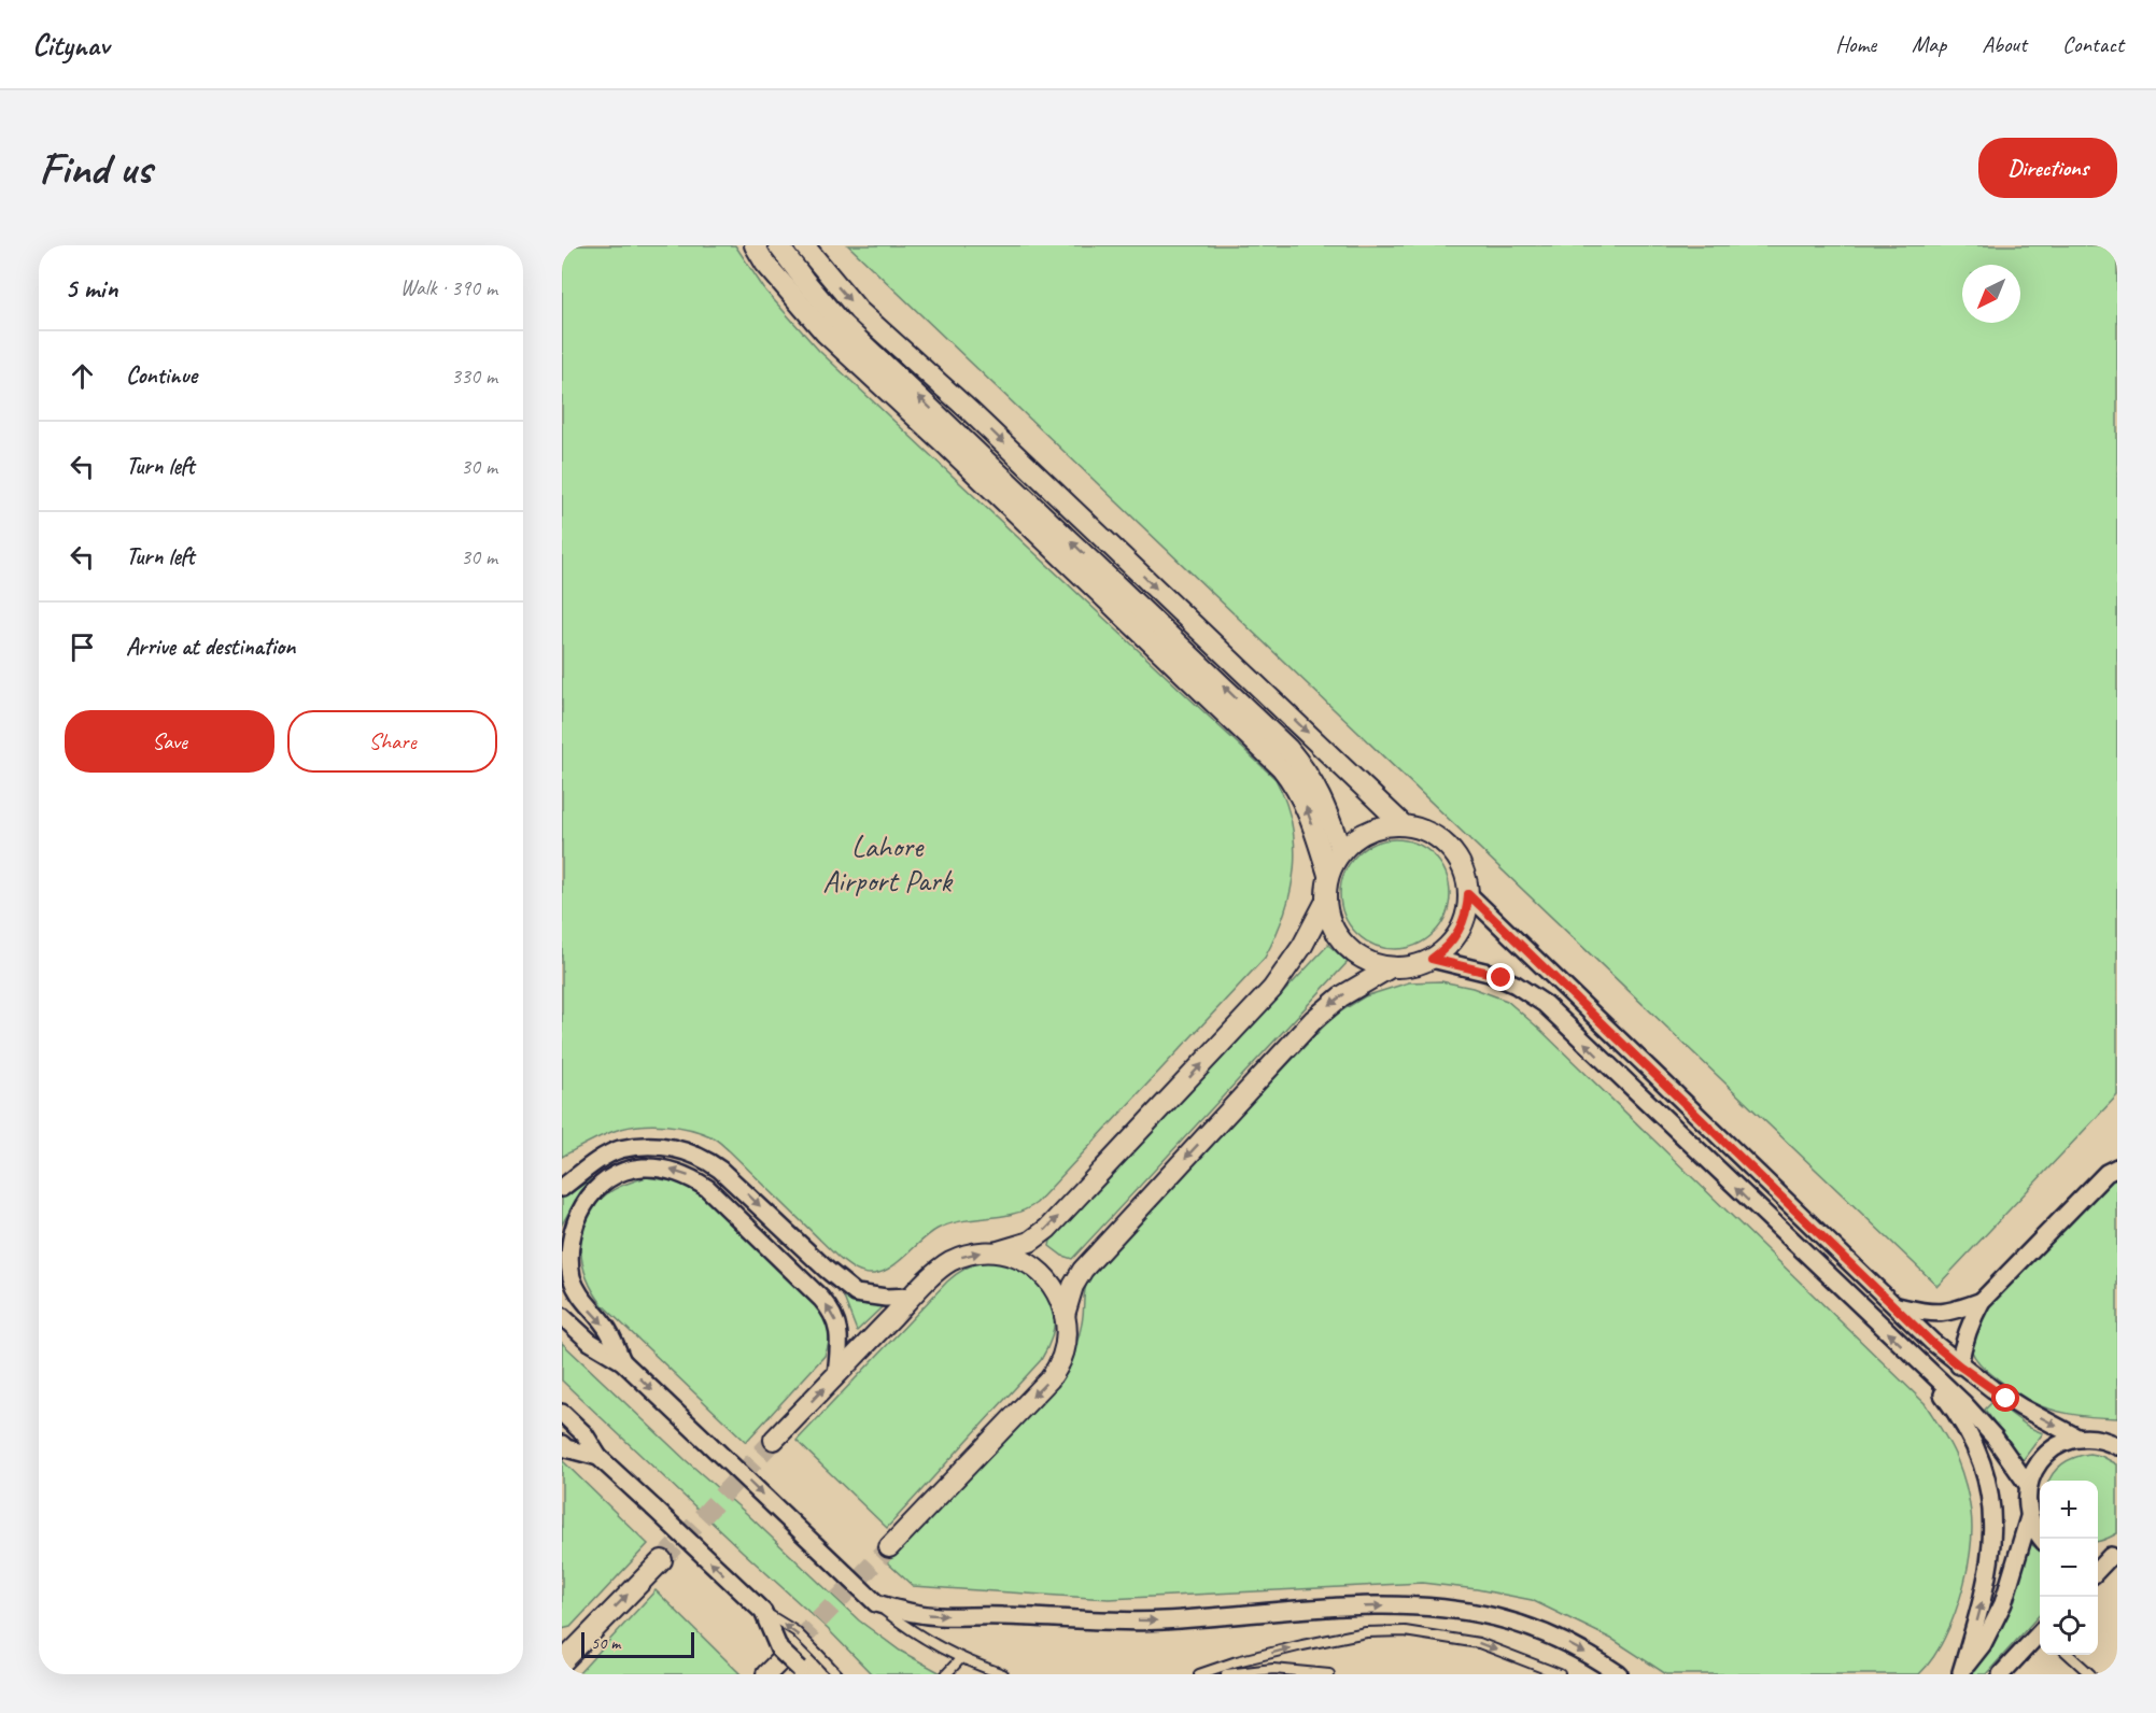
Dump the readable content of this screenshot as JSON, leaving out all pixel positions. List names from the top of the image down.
{
  "parks": ["Lahore Airport Park"],
  "scale_bar": "50 m",
  "north": "bottom left",
  "page": {
    "header": "Citynav",
    "nav": [
      "Home",
      "Map",
      "About",
      "Contact"
    ],
    "buttons": [
      "Directions",
      ["Save", "Share"]
    ],
    "title": "Find us",
    "heading": ["5 min", "Walk · 390 m"],
    "list": [
      ["Continue", "330 m"],
      ["Turn left", "30 m"],
      ["Turn left", "30 m"],
      "Arrive at destination"
    ],
    "map_buttons": ["+", "−"],
    "scale": "50 m"
  }
}
